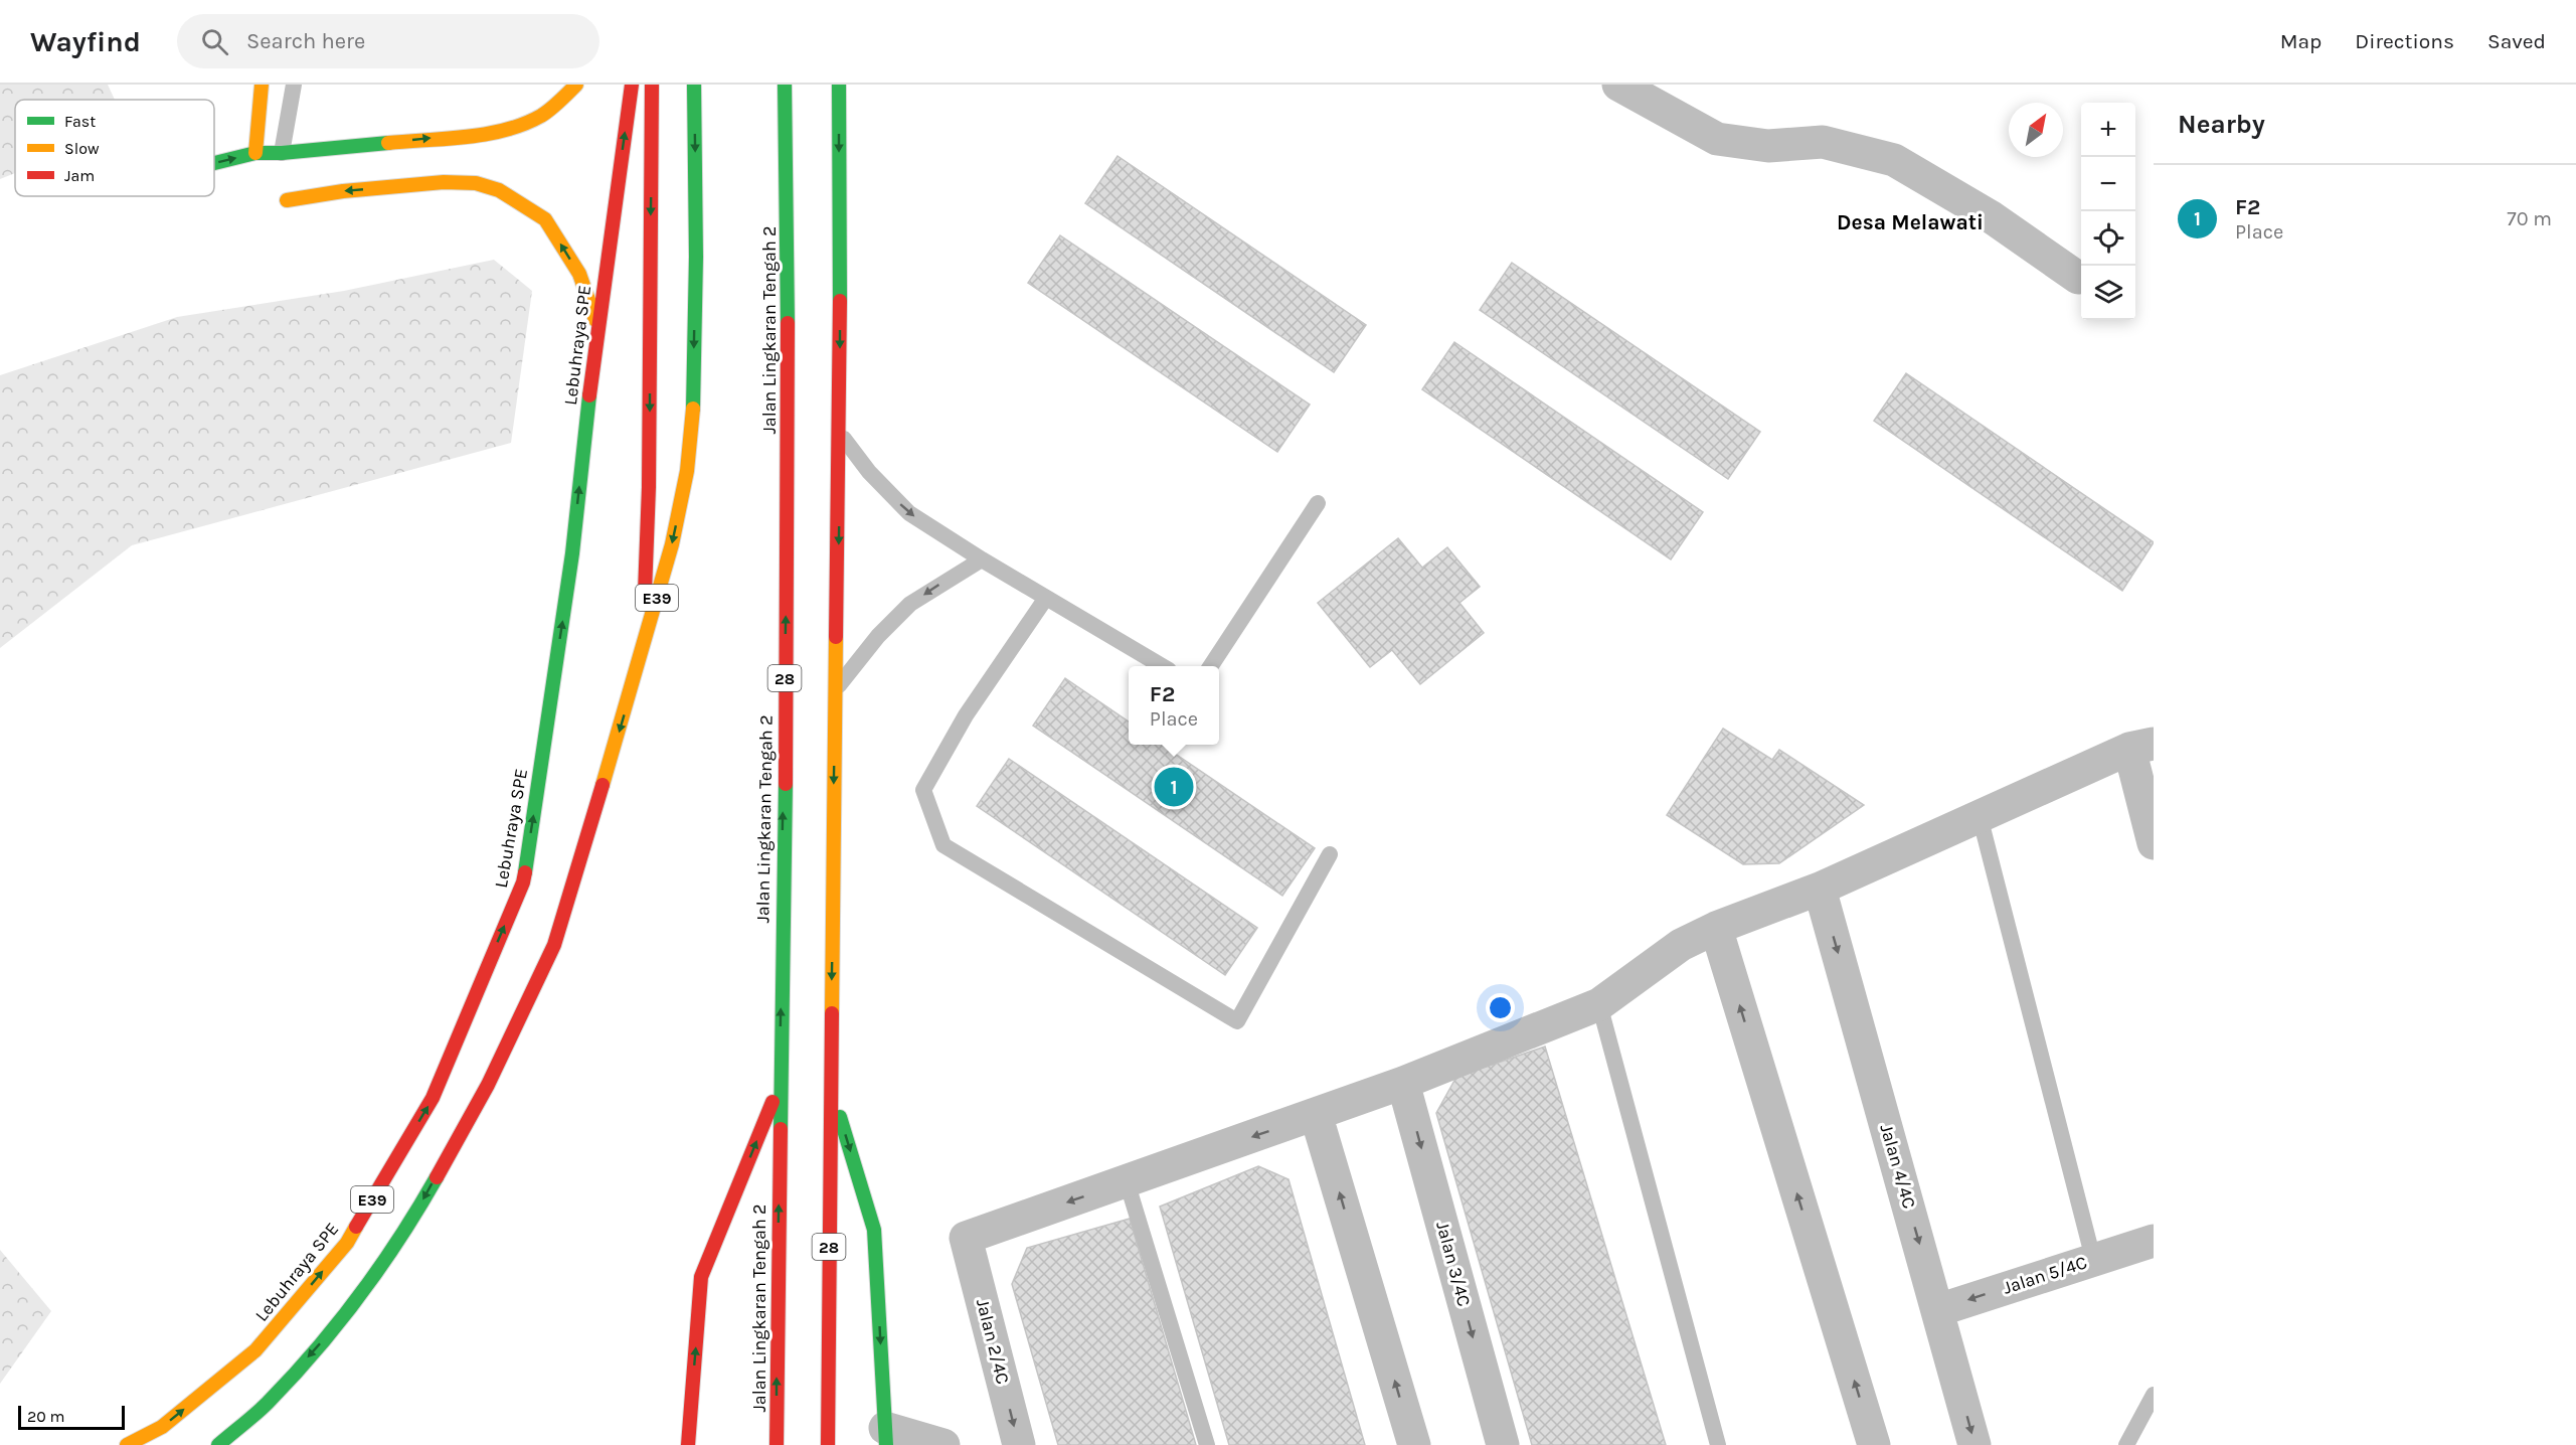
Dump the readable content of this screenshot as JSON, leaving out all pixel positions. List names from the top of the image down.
{
  "streets": {
    "highway": [
      "Jalan Lingkaran Tengah 2",
      "Lebuhraya SPE",
      "E39",
      "28"
    ],
    "street": [
      "Jalan 4/4C",
      "Jalan 3/4C",
      "Jalan 5/4C",
      "Jalan 2/4C"
    ]
  },
  "crossings": [
    ["Jalan 4/4C", "Jalan 5/4C"]
  ],
  "one_way": ["Jalan 5/4C"],
  "districts": ["Desa Melawati"],
  "legend": ["Fast", "Slow", "Jam"],
  "scale_bar": "20 m",
  "north": "top right",
  "page": {
    "header": "Wayfind",
    "search": "Search here",
    "nav": ["Map", "Directions", "Saved"],
    "heading": "Nearby",
    "map_buttons": ["+", "−"],
    "list": [
      {
        "mark": "1",
        "name": "F2",
        "note": "Place",
        "value": "70 m"
      }
    ],
    "popup": ["F2", "Place"],
    "pins": "1",
    "scale": "20 m"
  }
}
